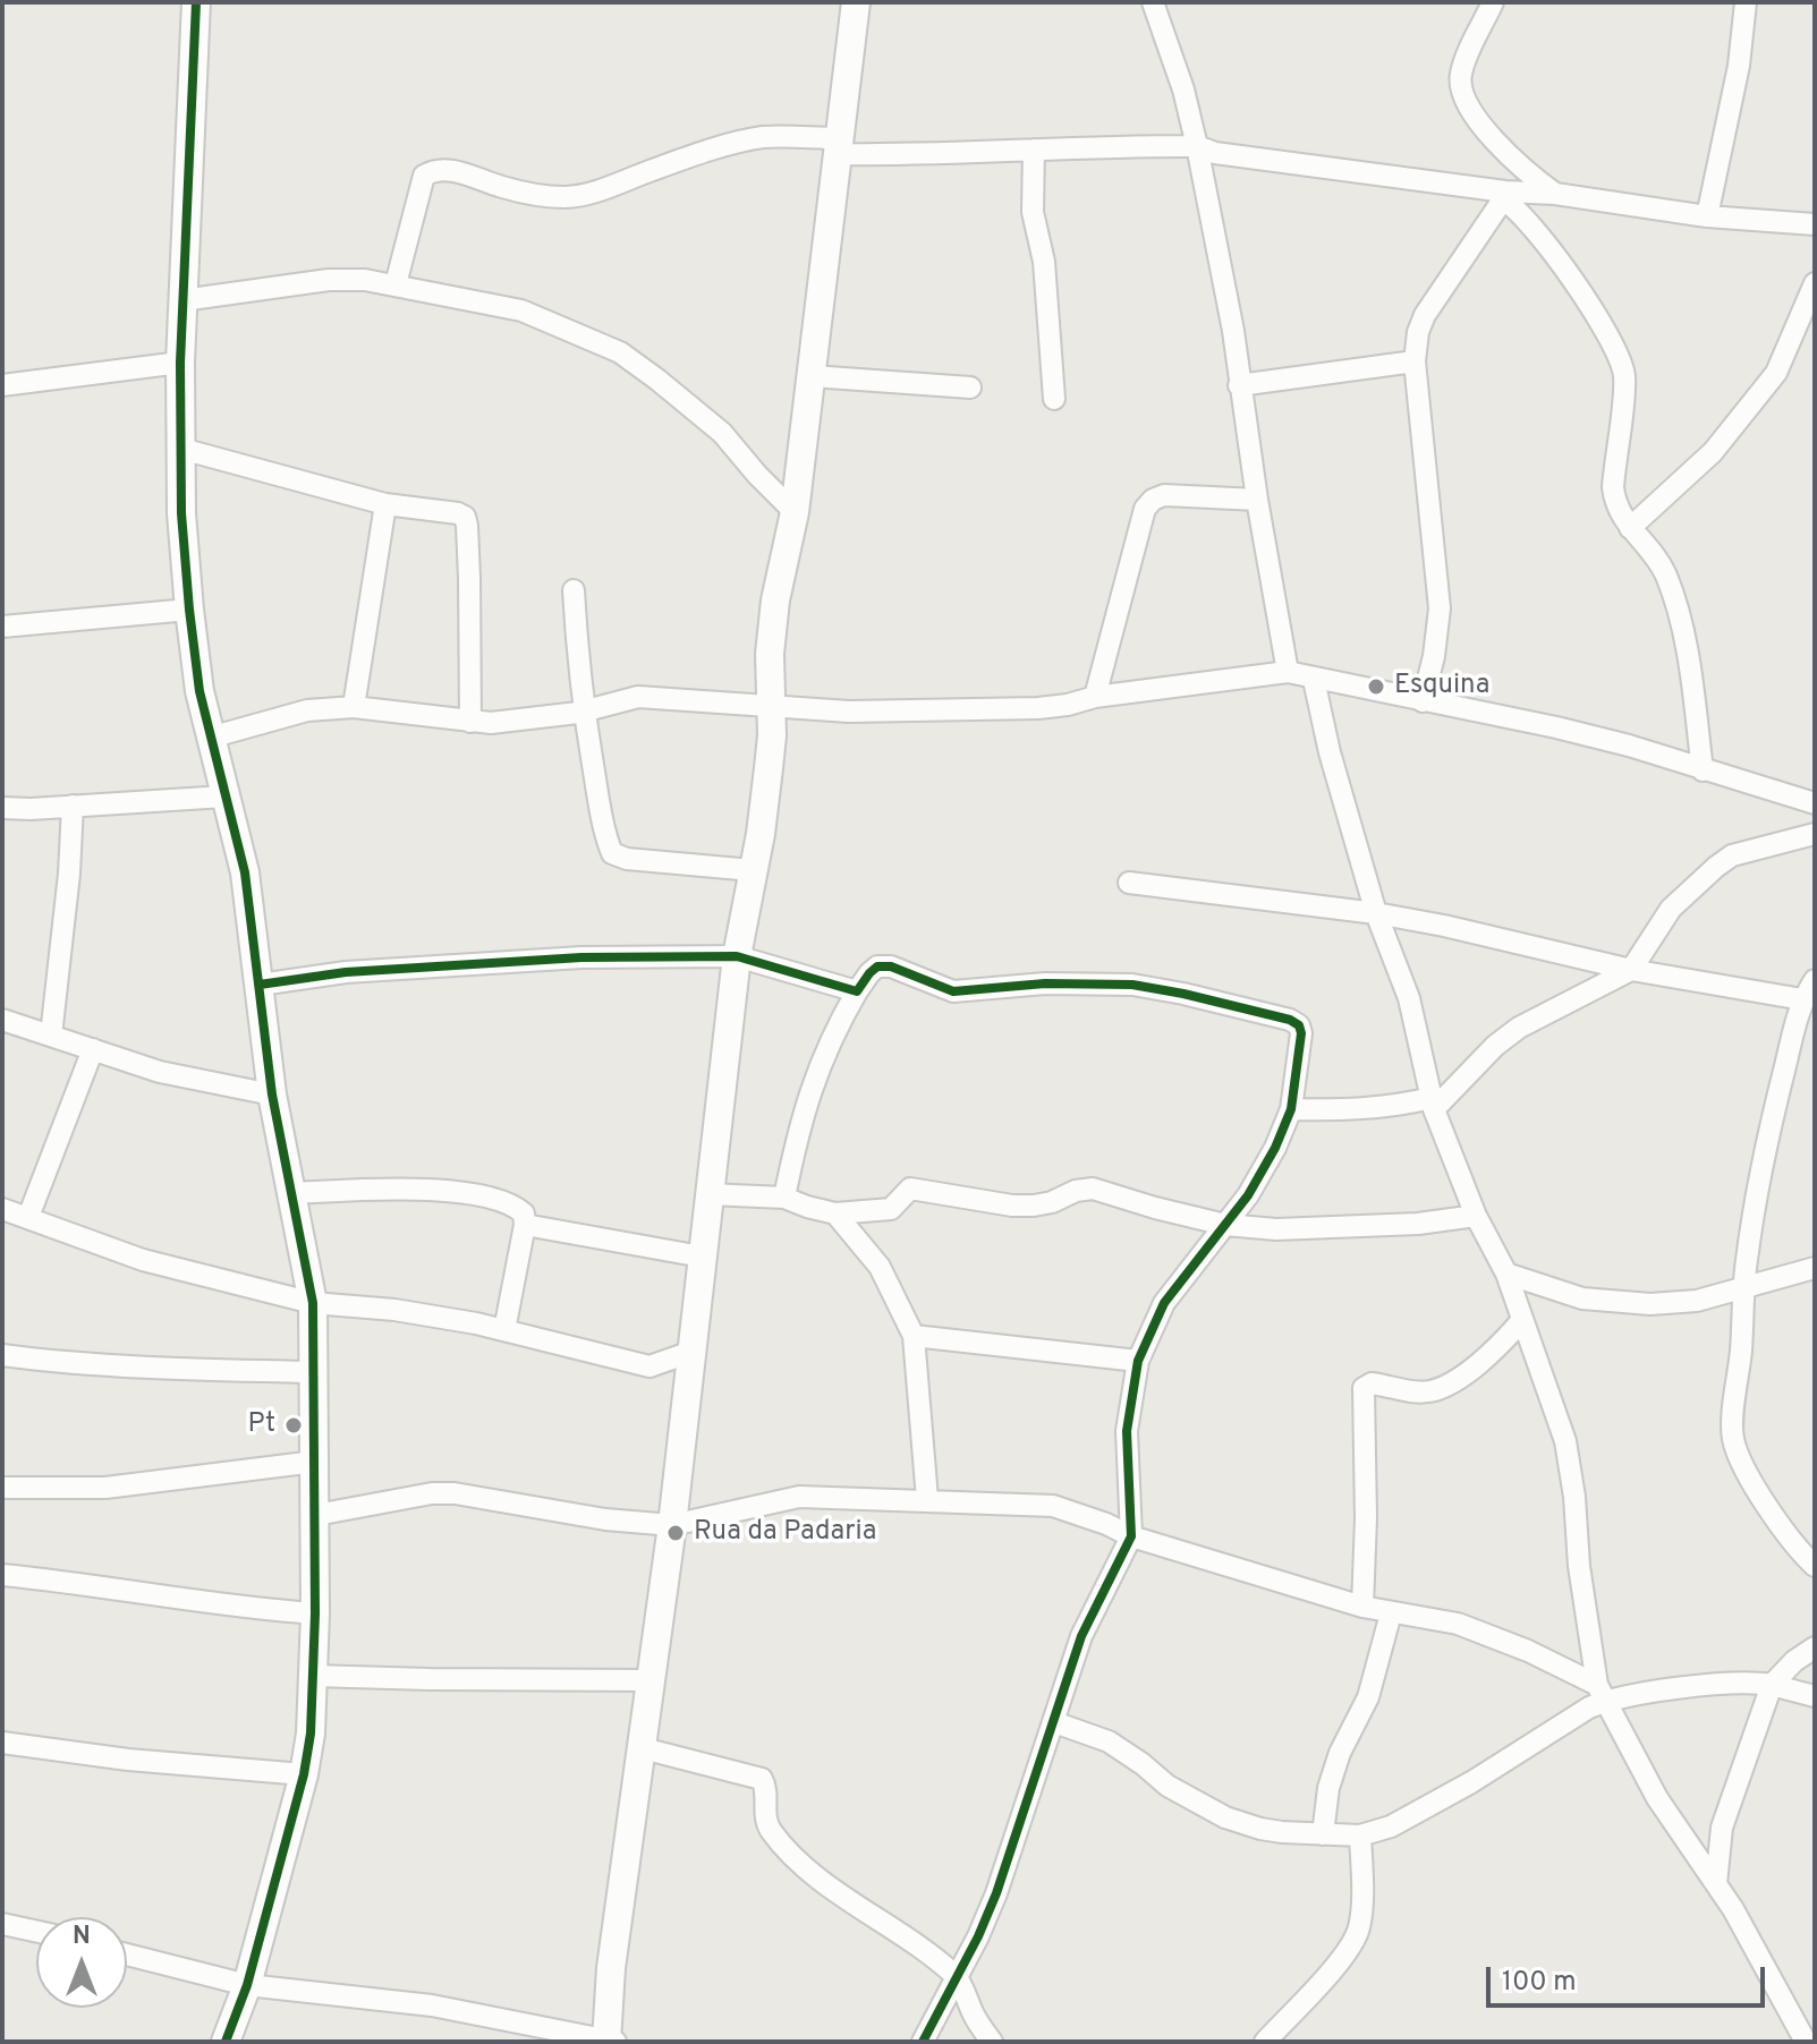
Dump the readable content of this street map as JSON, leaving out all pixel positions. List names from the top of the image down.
{
  "places": ["Esquina", "Pt", "Rua da Padaria"],
  "scale_bar": "100 m",
  "north": "top"
}
